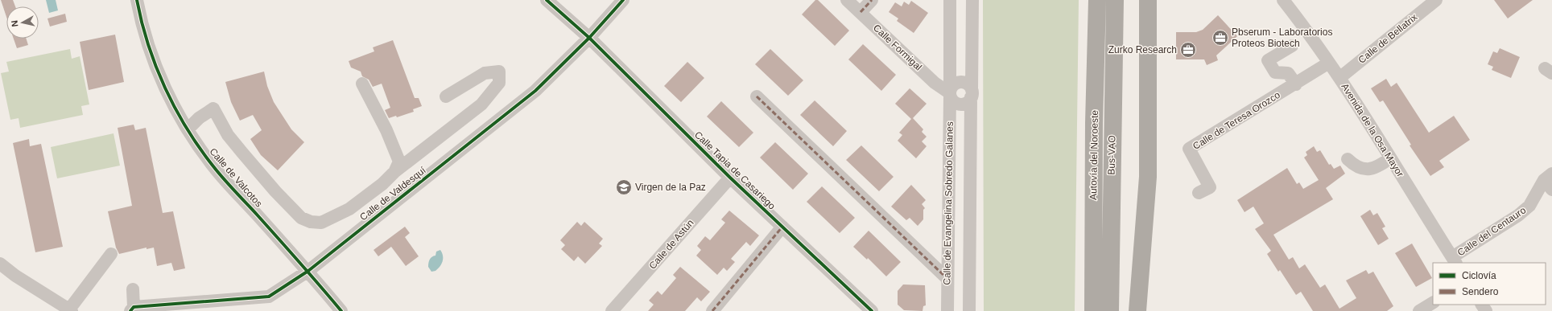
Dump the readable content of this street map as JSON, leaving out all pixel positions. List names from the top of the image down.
{
  "streets": {
    "highway": ["Autovía del Noroeste", "Bus-VAO"],
    "street": [
      "Calle de Bellatrix",
      "Calle Formigal",
      "Calle de Teresa Orozco",
      "Avenida de la Osa Mayor",
      "Calle Tapia de Casariego",
      "Calle de Valcotos",
      "Calle de Valdesquí",
      "Calle de Evangelina Sobredo Galanes",
      "Calle del Centauro",
      "Calle de Astún"
    ]
  },
  "crossings": [
    ["Calle de Bellatrix", "Avenida de la Osa Mayor"],
    ["Calle Formigal", "Calle de Evangelina Sobredo Galanes"],
    ["Calle de Teresa Orozco", "Avenida de la Osa Mayor"],
    ["Avenida de la Osa Mayor", "Calle del Centauro"],
    ["Calle Tapia de Casariego", "Calle de Valdesquí"],
    ["Calle Tapia de Casariego", "Calle de Astún"],
    ["Calle de Valcotos", "Calle de Valdesquí"]
  ],
  "places": {
    "office": ["Pbserum - Laboratorios Proteos Biotech", "Zurko Research"],
    "school or university": ["Virgen de la Paz"]
  },
  "legend": ["Ciclovía", "Sendero"],
  "north": "left"
}
